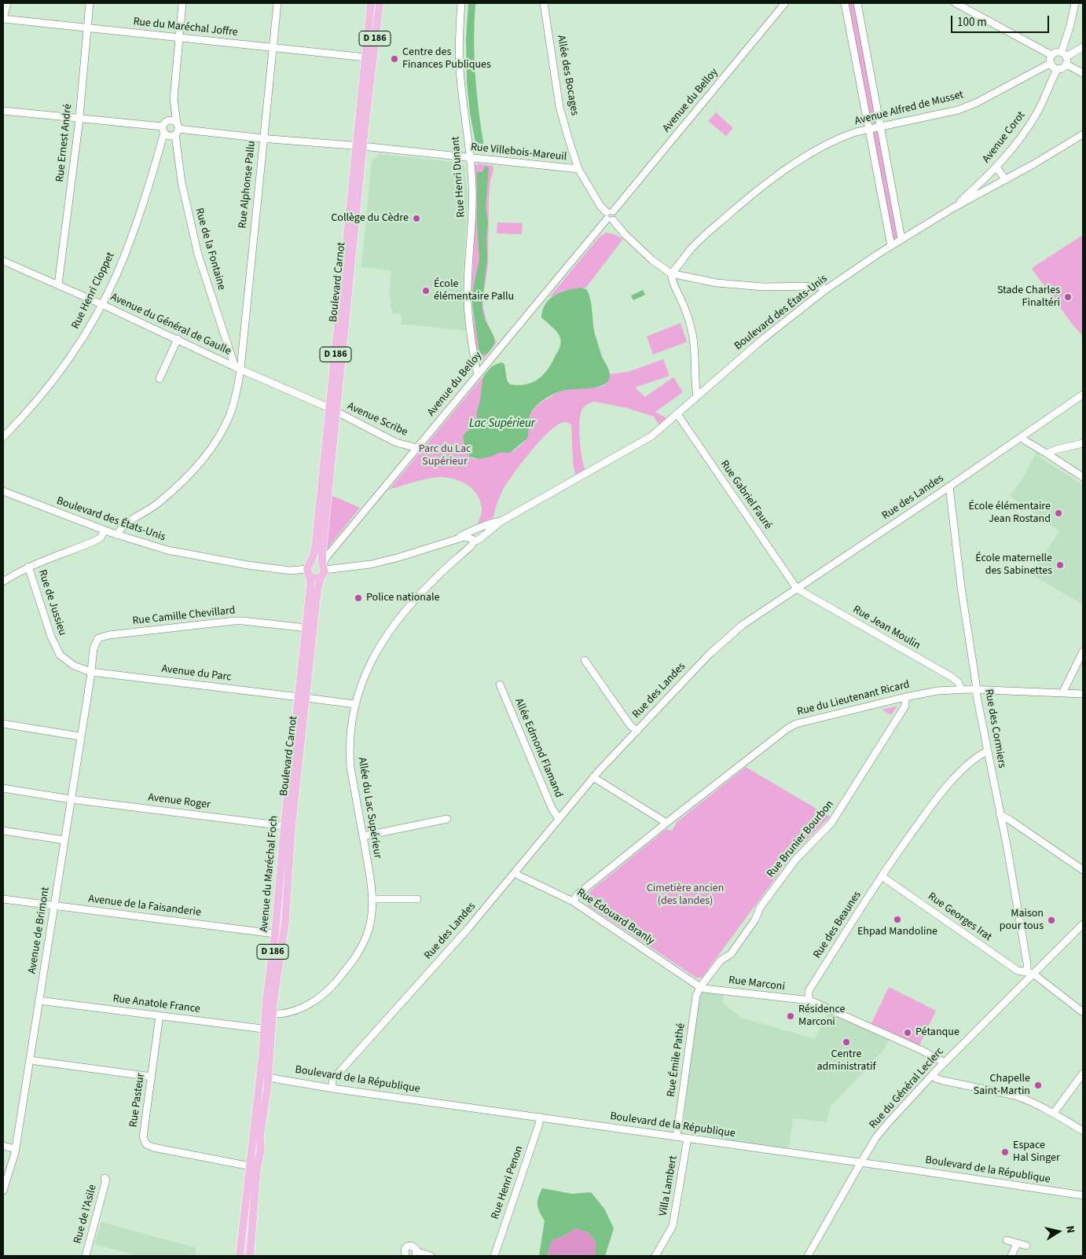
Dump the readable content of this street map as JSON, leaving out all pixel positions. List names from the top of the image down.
{
  "streets": {
    "main road": ["D 186", "Boulevard Carnot"],
    "street": [
      "Rue du Maréchal Joffre",
      "Allée des Bocages",
      "Avenue du Belloy",
      "Avenue Alfred de Musset",
      "Avenue Corot",
      "Rue Ernest André",
      "Rue Villebois-Mareuil",
      "Rue Henri Dunant",
      "Rue Alphonse Pallu",
      "Rue de la Fontaine",
      "Rue Henri Cloppet",
      "Boulevard des États-Unis",
      "Avenue du Général de Gaulle",
      "Avenue Scribe",
      "Rue Gabriel Fauré",
      "Rue des Landes",
      "Rue de Jussieu",
      "Rue Camille Chevillard",
      "Rue Jean Moulin",
      "Avenue du Parc",
      "Rue du Lieutenant Ricard",
      "Rue des Cormiers",
      "Allée Edmond Flamand",
      "Avenue Roger",
      "Allée du Lac Supérieur",
      "Rue Brunier Bourbon",
      "Avenue de la Faisanderie",
      "Rue Édouard Branly",
      "Rue Georges Irat",
      "Rue des Beaunes",
      "Avenue de Brimont",
      "Rue Marconi",
      "Rue Anatole France",
      "Rue Émile Pathé",
      "Boulevard de la République",
      "Rue du Général Leclerc",
      "Rue Pasteur",
      "Rue Henri Penon",
      "Villa Lambert",
      "Rue de l'Asile"
    ]
  },
  "crossings": [
    ["Rue du Maréchal Joffre", "Rue Ernest André"],
    ["Rue du Maréchal Joffre", "Rue Alphonse Pallu"],
    ["Rue du Maréchal Joffre", "Boulevard Carnot"],
    ["Rue du Maréchal Joffre", "Rue Henri Cloppet"],
    ["D 186", "Boulevard Carnot"],
    ["D 186", "Rue Camille Chevillard"],
    ["D 186", "Avenue du Parc"],
    ["D 186", "Rue Anatole France"],
    ["D 186", "Boulevard de la République"],
    ["D 186", "Rue Pasteur"],
    ["Allée des Bocages", "Avenue du Belloy"],
    ["Allée des Bocages", "Avenue Alfred de Musset"],
    ["Allée des Bocages", "Rue Villebois-Mareuil"],
    ["Allée des Bocages", "Boulevard des États-Unis"],
    ["Avenue du Belloy", "Rue Henri Dunant"],
    ["Avenue du Belloy", "Boulevard Carnot"],
    ["Avenue du Belloy", "Boulevard des États-Unis"],
    ["Avenue du Belloy", "Avenue Scribe"],
    ["Avenue Alfred de Musset", "Avenue Corot"],
    ["Avenue Corot", "Boulevard des États-Unis"],
    ["Rue Ernest André", "Avenue du Général de Gaulle"],
    ["Rue Villebois-Mareuil", "Rue Henri Dunant"],
    ["Rue Villebois-Mareuil", "Rue Alphonse Pallu"],
    ["Rue Villebois-Mareuil", "Rue de la Fontaine"],
    ["Rue Villebois-Mareuil", "Boulevard Carnot"],
    ["Rue Villebois-Mareuil", "Rue Henri Cloppet"],
    ["Rue Alphonse Pallu", "Rue de la Fontaine"],
    ["Rue Alphonse Pallu", "Boulevard des États-Unis"],
    ["Rue Alphonse Pallu", "Avenue du Général de Gaulle"],
    ["Rue de la Fontaine", "Rue Henri Cloppet"],
    ["Rue de la Fontaine", "Avenue du Général de Gaulle"],
    ["Boulevard Carnot", "Boulevard des États-Unis"],
    ["Boulevard Carnot", "Avenue du Général de Gaulle"],
    ["Boulevard Carnot", "Avenue Scribe"],
    ["Boulevard Carnot", "Rue Camille Chevillard"],
    ["Boulevard Carnot", "Avenue du Parc"],
    ["Boulevard Carnot", "Avenue Roger"],
    ["Boulevard Carnot", "Allée du Lac Supérieur"],
    ["Boulevard Carnot", "Avenue de la Faisanderie"],
    ["Boulevard Carnot", "Rue Anatole France"],
    ["Boulevard Carnot", "Boulevard de la République"],
    ["Rue Henri Cloppet", "Avenue du Général de Gaulle"],
    ["Boulevard des États-Unis", "Rue Gabriel Fauré"],
    ["Boulevard des États-Unis", "Allée du Lac Supérieur"],
    ["Avenue du Général de Gaulle", "Avenue Scribe"],
    ["Rue Gabriel Fauré", "Rue des Landes"],
    ["Rue Gabriel Fauré", "Rue Jean Moulin"],
    ["Rue des Landes", "Rue Jean Moulin"],
    ["Rue des Landes", "Rue des Cormiers"],
    ["Rue des Landes", "Allée Edmond Flamand"],
    ["Rue des Landes", "Rue Édouard Branly"],
    ["Rue des Landes", "Boulevard de la République"],
    ["Rue de Jussieu", "Rue Camille Chevillard"],
    ["Rue de Jussieu", "Avenue du Parc"],
    ["Rue de Jussieu", "Avenue de Brimont"],
    ["Rue Camille Chevillard", "Avenue du Parc"],
    ["Rue Camille Chevillard", "Avenue de Brimont"],
    ["Rue Jean Moulin", "Rue du Lieutenant Ricard"],
    ["Avenue du Parc", "Allée du Lac Supérieur"],
    ["Avenue du Parc", "Avenue de Brimont"],
    ["Rue du Lieutenant Ricard", "Rue des Cormiers"],
    ["Rue du Lieutenant Ricard", "Rue Brunier Bourbon"],
    ["Rue du Lieutenant Ricard", "Rue Édouard Branly"],
    ["Rue des Cormiers", "Rue Georges Irat"],
    ["Rue des Cormiers", "Rue des Beaunes"],
    ["Rue des Cormiers", "Rue du Général Leclerc"],
    ["Avenue Roger", "Avenue de Brimont"],
    ["Rue Brunier Bourbon", "Rue Édouard Branly"],
    ["Rue Brunier Bourbon", "Rue Marconi"],
    ["Rue Brunier Bourbon", "Rue Émile Pathé"],
    ["Avenue de la Faisanderie", "Avenue de Brimont"],
    ["Rue Édouard Branly", "Rue Marconi"],
    ["Rue Édouard Branly", "Rue Émile Pathé"],
    ["Rue Georges Irat", "Rue des Beaunes"],
    ["Rue Georges Irat", "Rue du Général Leclerc"],
    ["Rue des Beaunes", "Rue Marconi"],
    ["Avenue de Brimont", "Rue Anatole France"],
    ["Rue Marconi", "Rue Émile Pathé"],
    ["Rue Anatole France", "Rue Pasteur"],
    ["Rue Émile Pathé", "Boulevard de la République"],
    ["Boulevard de la République", "Rue du Général Leclerc"],
    ["Boulevard de la République", "Rue Henri Penon"],
    ["Boulevard de la République", "Villa Lambert"]
  ],
  "water": ["Lac Supérieur"],
  "parks": ["Parc du Lac Supérieur", "Cimetière ancien (des landes)"],
  "places": [
    "Centre des Finances Publiques",
    "Collège du Cèdre",
    "École élémentaire Pallu",
    "Stade Charles Finaltéri",
    "École élémentaire Jean Rostand",
    "École maternelle des Sabinettes",
    "Police nationale",
    "Ehpad Mandoline",
    "Maison pour tous",
    "Résidence Marconi",
    "Pétanque",
    "Centre administratif",
    "Chapelle Saint-Martin",
    "Espace Hal Singer"
  ],
  "scale_bar": "100 m",
  "north": "right"
}
